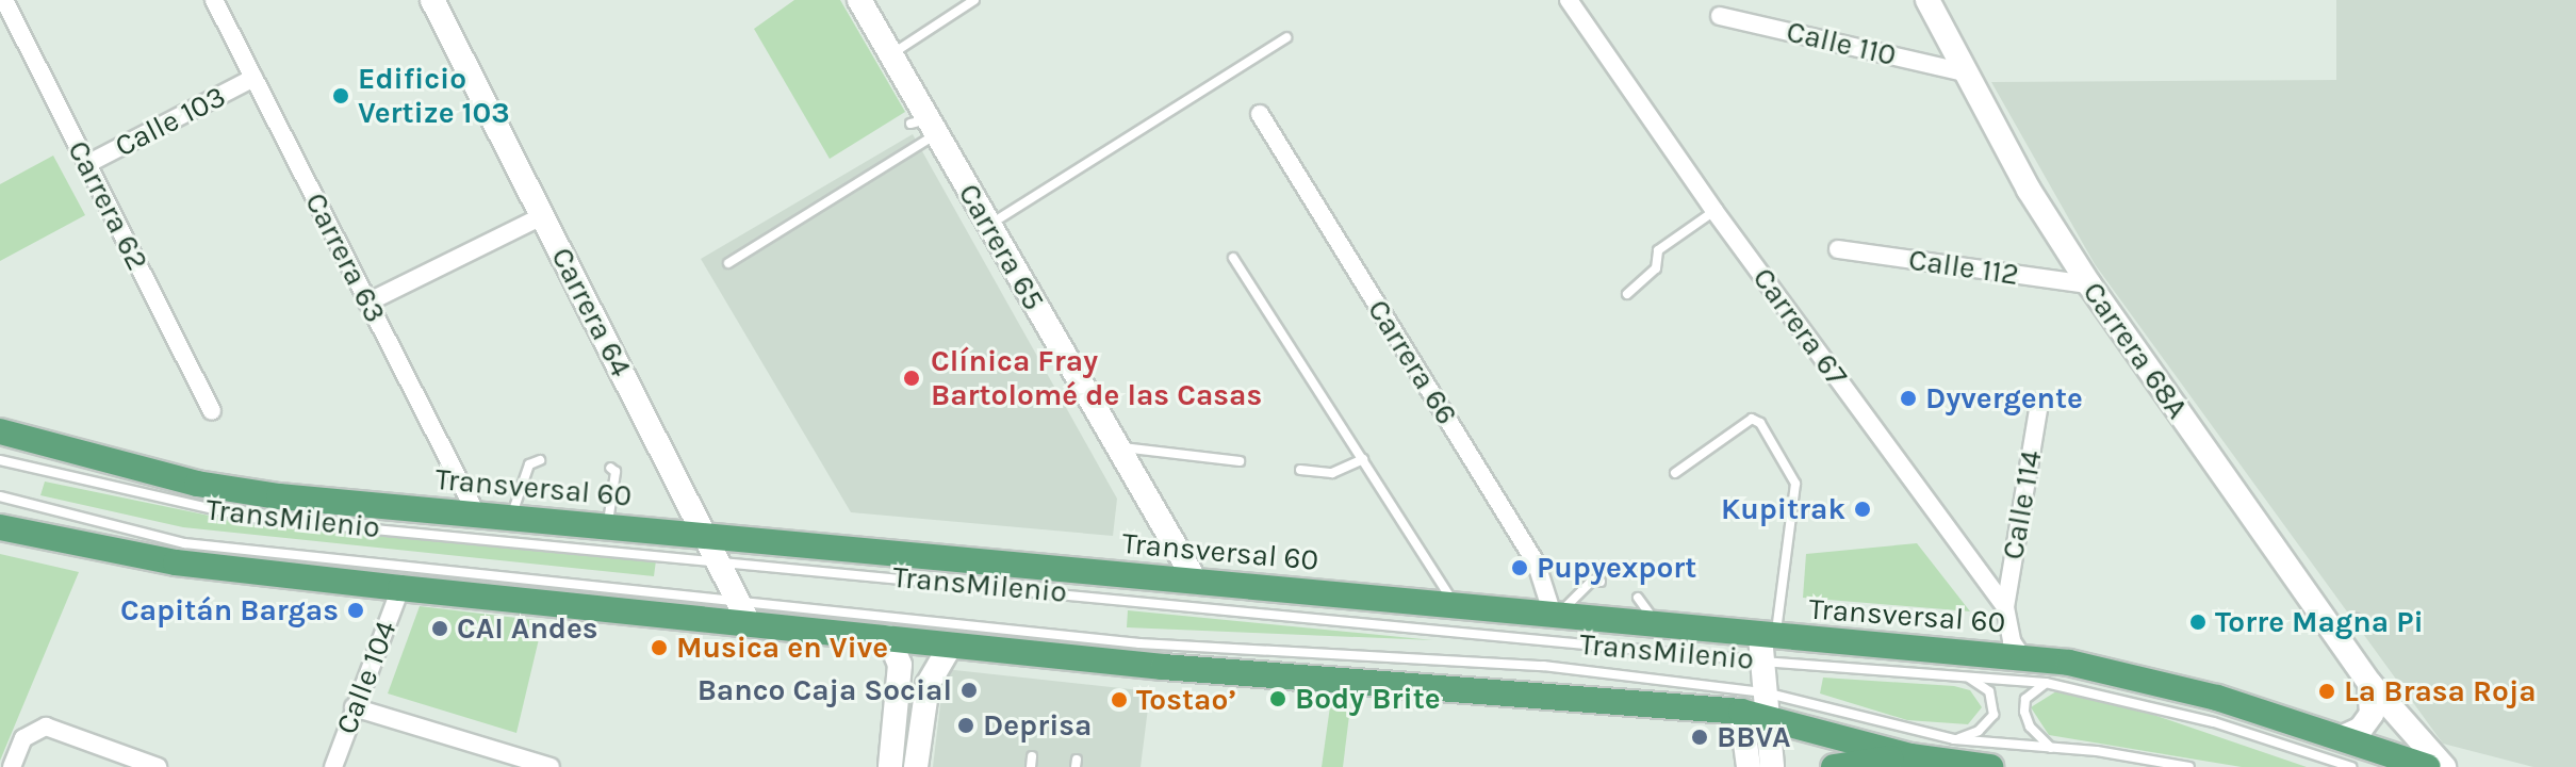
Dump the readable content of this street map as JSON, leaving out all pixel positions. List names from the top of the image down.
{
  "streets": {
    "main road": ["Transversal 60"],
    "street": [
      "Calle 110",
      "Calle 103",
      "Carrera 62",
      "Carrera 65",
      "Carrera 63",
      "Calle 112",
      "Carrera 64",
      "Carrera 67",
      "Carrera 68A",
      "Carrera 66",
      "Calle 114",
      "Calle 104"
    ],
    "lane": ["TransMilenio"]
  },
  "crossings": [
    ["Calle 110", "Carrera 68A"],
    ["Calle 103", "Carrera 62"],
    ["Calle 103", "Carrera 63"],
    ["Carrera 65", "Transversal 60"],
    ["Carrera 63", "Transversal 60"],
    ["Calle 112", "Carrera 68A"],
    ["Carrera 64", "Transversal 60"],
    ["Carrera 64", "TransMilenio"],
    ["Carrera 67", "Transversal 60"],
    ["Carrera 67", "Calle 114"],
    ["Carrera 66", "Transversal 60"],
    ["Transversal 60", "TransMilenio"]
  ],
  "places": [
    "Edificio Vertize 103",
    "Clínica Fray Bartolomé de las Casas",
    "Dyvergente",
    "Kupitrak",
    "Pupyexport",
    "Capitán Bargas",
    "Torre Magna Pi",
    "CAI Andes",
    "Musica en Vive",
    "Banco Caja Social",
    "La Brasa Roja",
    "Body Brite",
    "Tostao’",
    "Deprisa",
    "BBVA"
  ]
}
